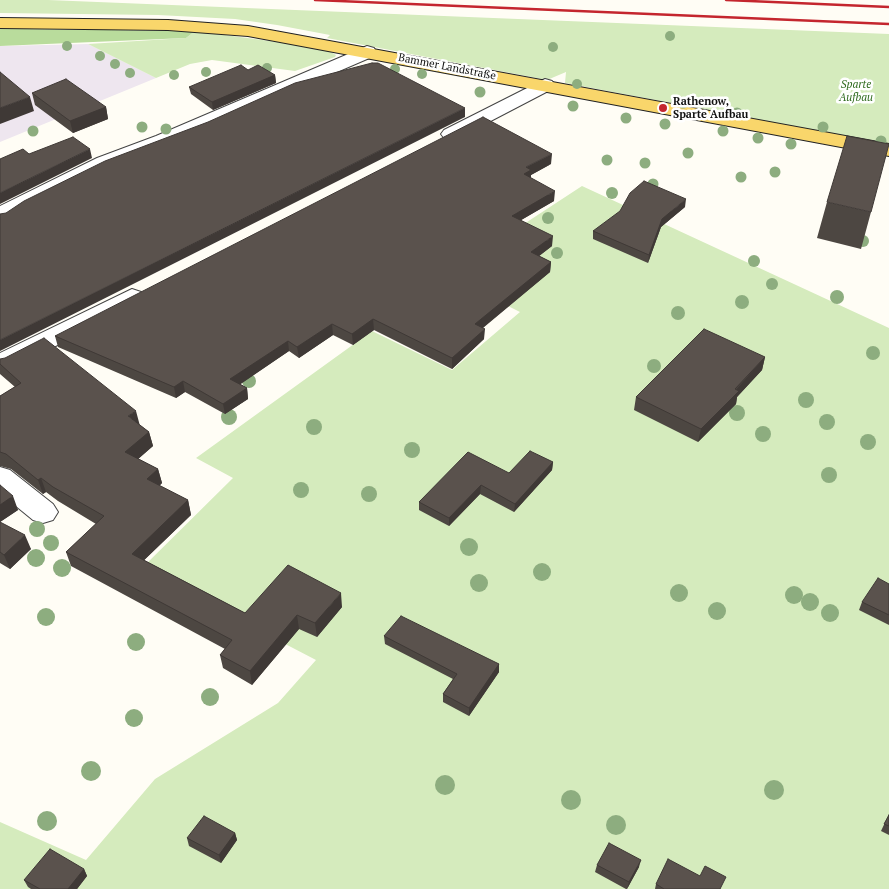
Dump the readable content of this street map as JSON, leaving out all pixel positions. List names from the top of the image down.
{
  "streets": {
    "main road": ["Bammer Landstraße"]
  },
  "parks": ["Sparte Aufbau"],
  "places": ["Rathenow, Sparte Aufbau"]
}
